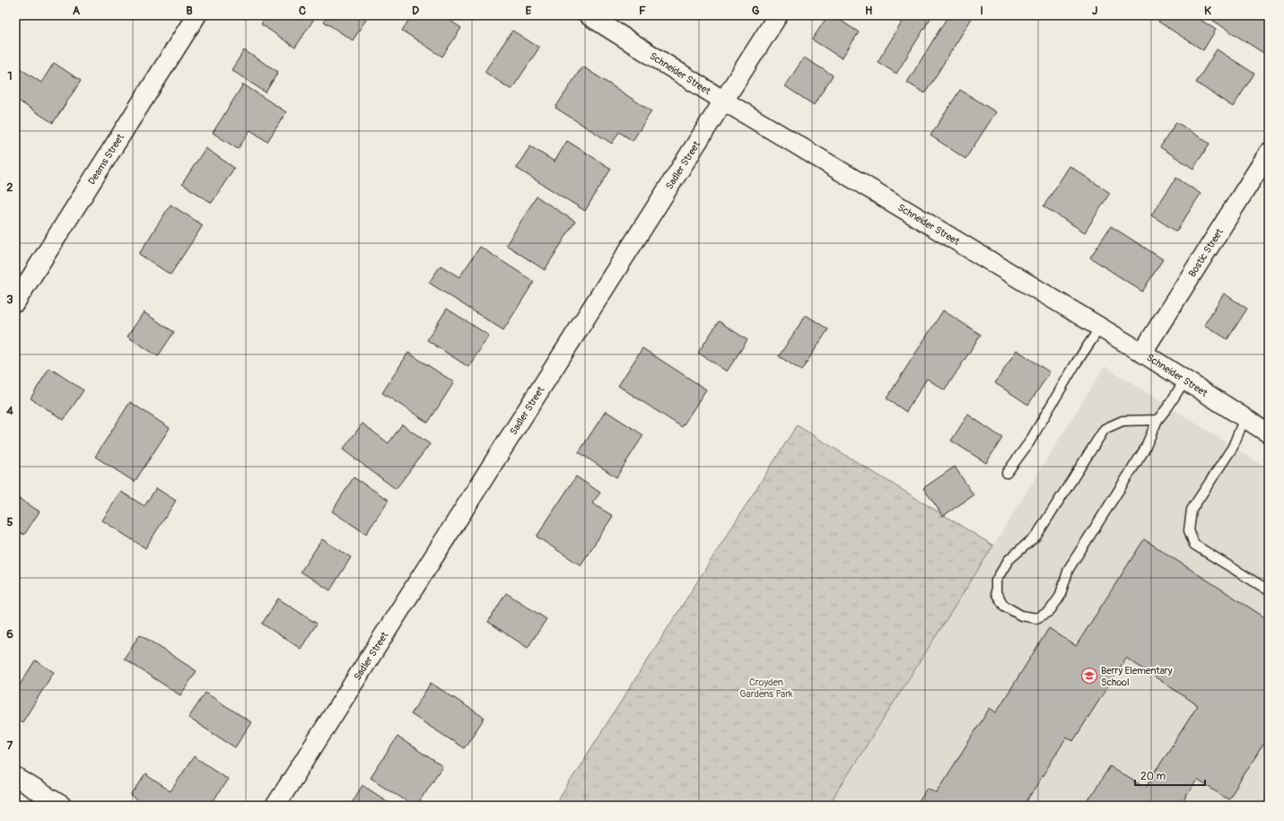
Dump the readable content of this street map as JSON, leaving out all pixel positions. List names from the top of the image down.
{
  "streets": {
    "street": [
      "Schneider Street",
      "Deams Street",
      "Sadler Street",
      "Bostic Street"
    ]
  },
  "crossings": [
    ["Schneider Street", "Sadler Street"],
    ["Schneider Street", "Bostic Street"]
  ],
  "parks": ["Croyden Gardens Park"],
  "places": {
    "school or university": ["Berry Elementary School"]
  },
  "scale_bar": "20 m",
  "grid": {
    "columns": [
      "A",
      "B",
      "C",
      "D",
      "E",
      "F",
      "G",
      "H",
      "I",
      "J",
      "K"
    ],
    "rows": [
      "1",
      "2",
      "3",
      "4",
      "5",
      "6",
      "7"
    ]
  }
}
